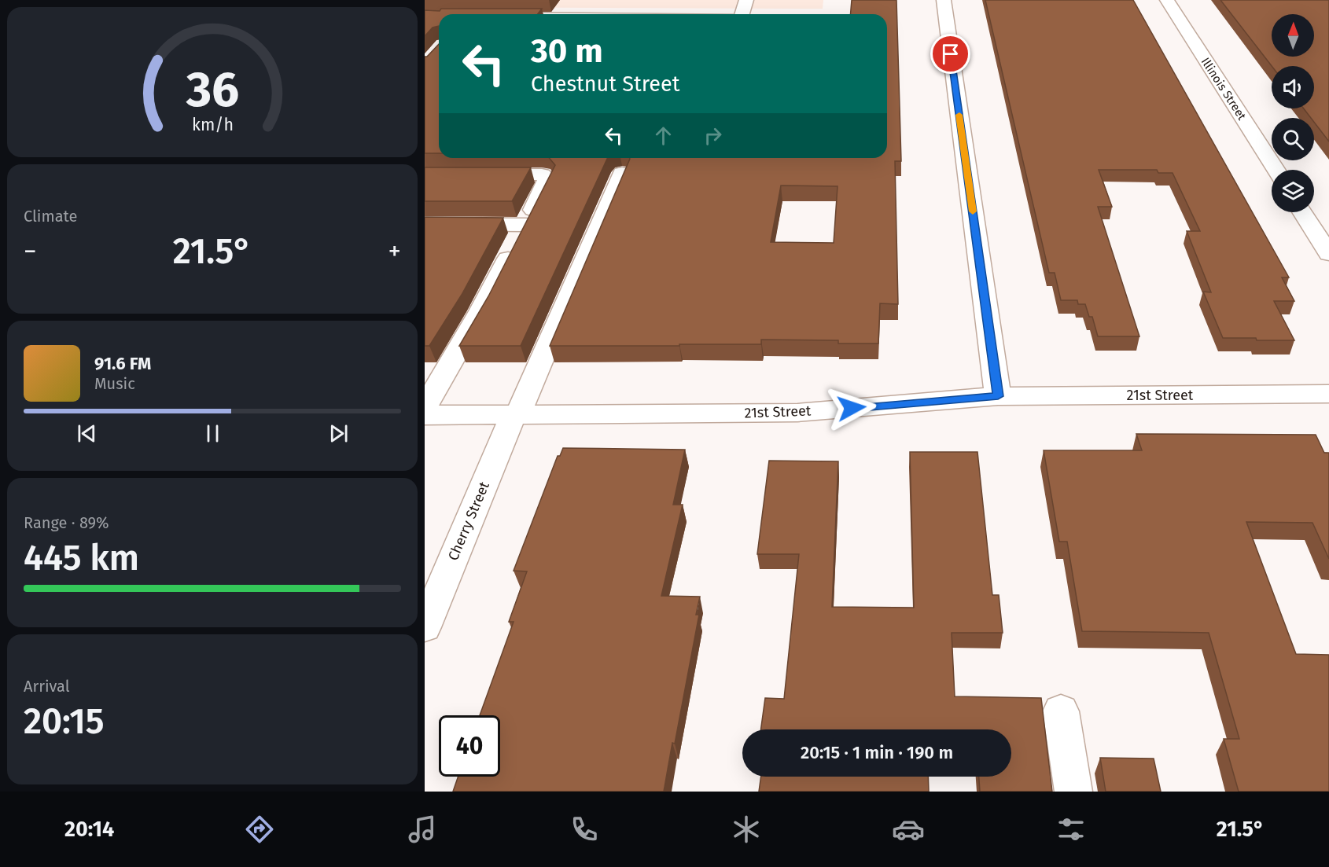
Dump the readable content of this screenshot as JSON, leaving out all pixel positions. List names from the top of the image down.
{
  "streets": {
    "street": ["Illinois Street", "21st Street", "Cherry Street"]
  },
  "crossings": [
    ["21st Street", "Cherry Street"]
  ],
  "north": "top",
  "page": {
    "turn": ["30 m", "Chestnut Street"],
    "tile": [
      "Climate",
      ["Range · 89%", "445 km"],
      ["Arrival", "20:15"]
    ],
    "heat": ["−", "21.5°", "+"],
    "song": ["91.6 FM", "Music"],
    "limit": "40",
    "trip": "20:15 · 1 min · 190 m",
    "tabs": ["20:14", "21.5°"],
    "gauge": ["36", "km/h"]
  }
}
